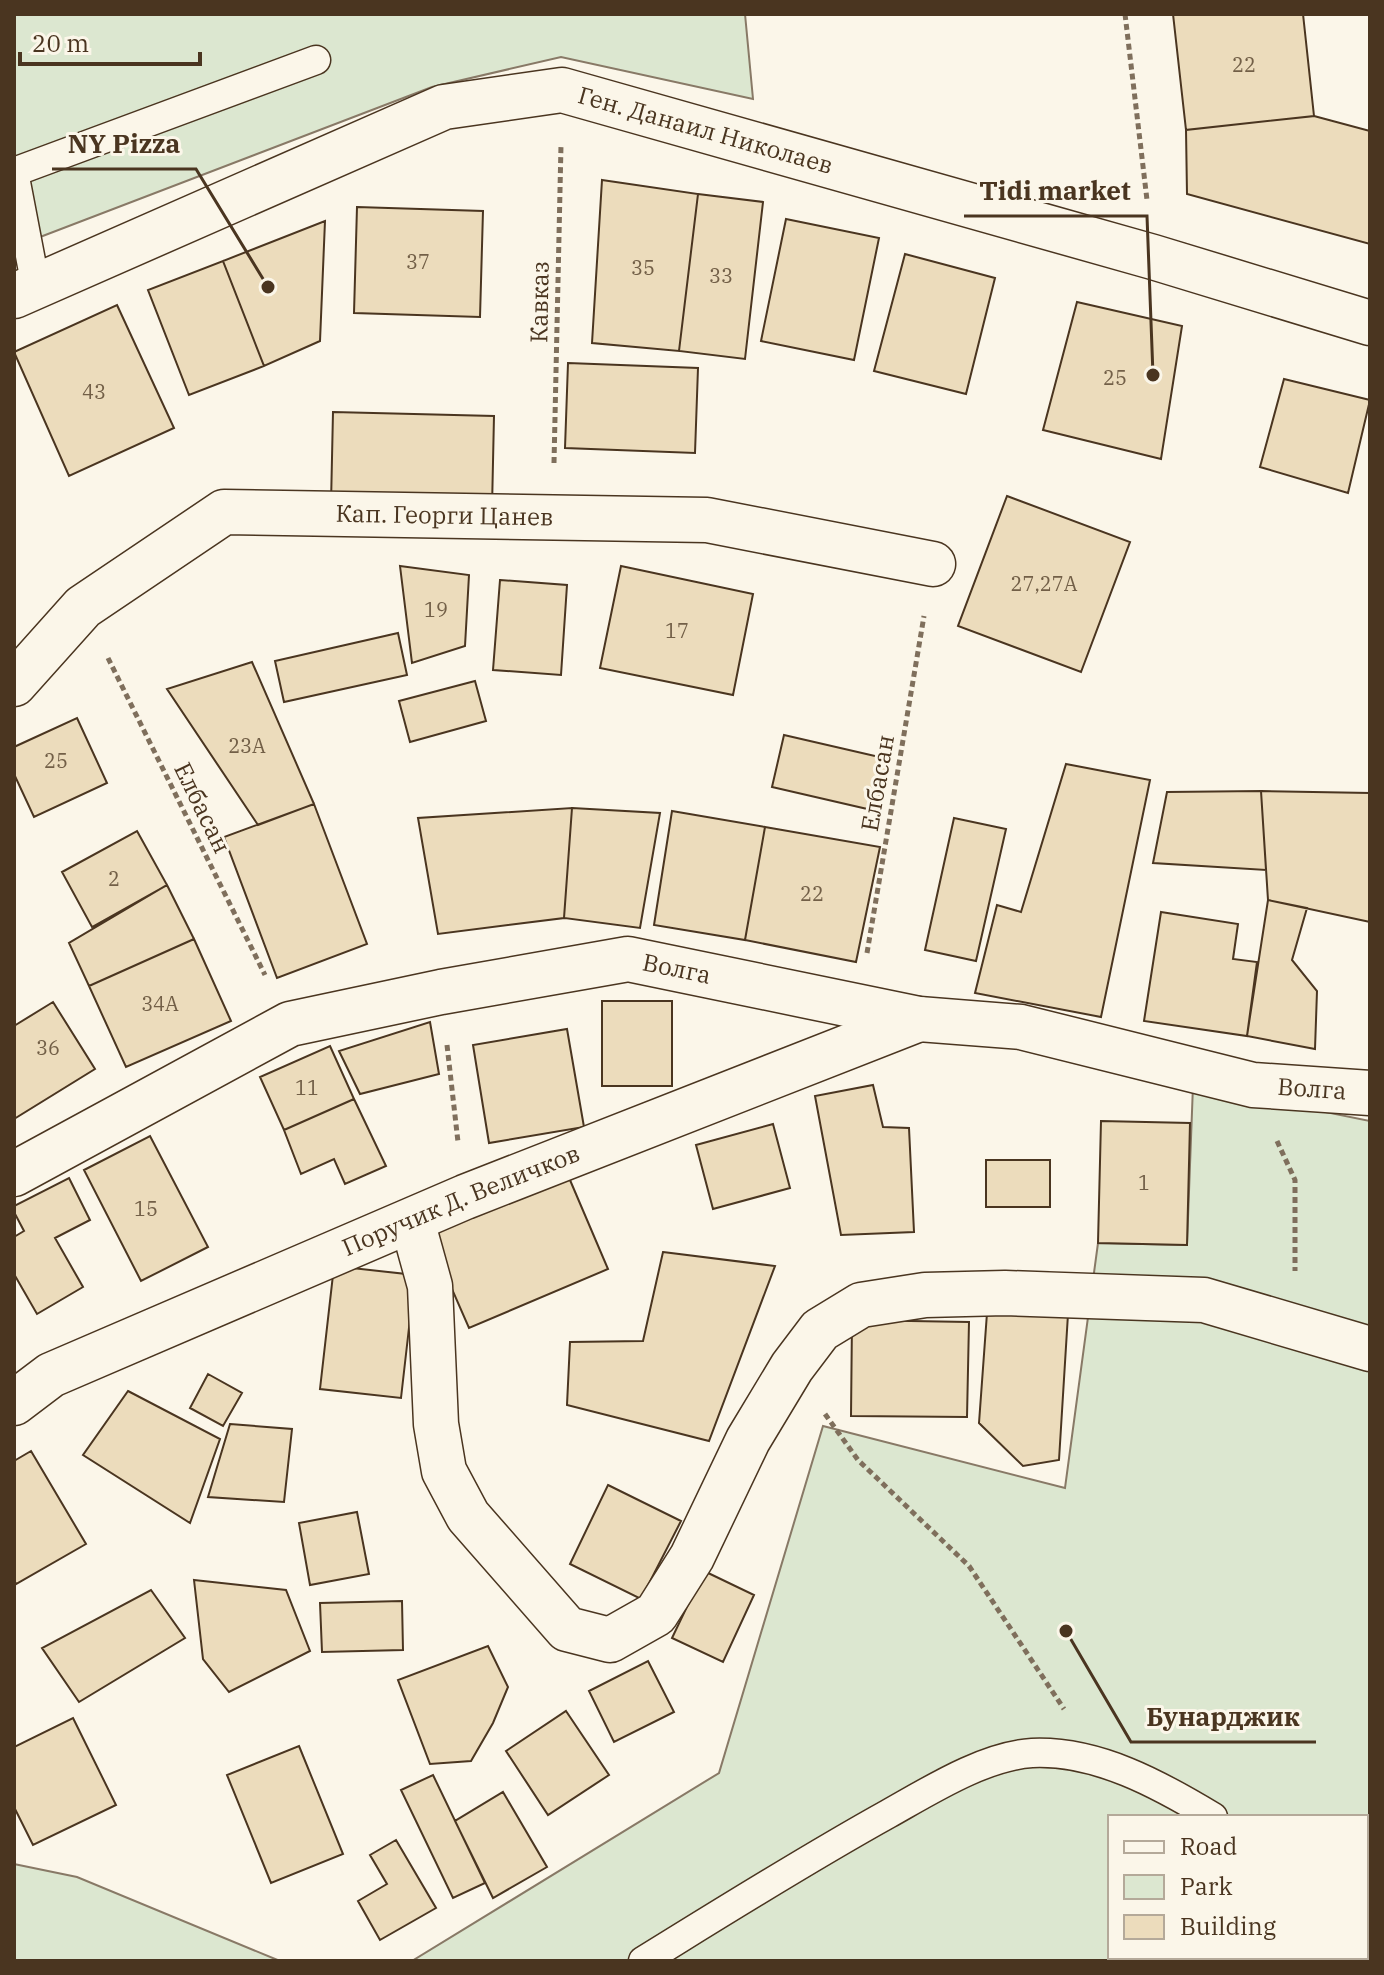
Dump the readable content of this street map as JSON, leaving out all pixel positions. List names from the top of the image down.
{
  "streets": {
    "street": [
      "Ген. Данаил Николаев",
      "Кап. Георги Цанев",
      "Волга",
      "Поручик Д. Величков"
    ],
    "path": ["Кавказ", "Елбасан"]
  },
  "crossings": [
    ["Ген. Данаил Николаев", "Кавказ"],
    ["Кавказ", "Кап. Георги Цанев"],
    ["Кап. Георги Цанев", "Елбасан"],
    ["Елбасан", "Волга"],
    ["Волга", "Поручик Д. Величков"]
  ],
  "places": ["NY Pizza", "Tidi market", "Бунарджик"],
  "house_numbers": [
    "22",
    "37",
    "35",
    "33",
    "25",
    "43",
    "27,27A",
    "19",
    "17",
    "23А",
    "25",
    "2",
    "22",
    "34А",
    "36",
    "11",
    "1",
    "15"
  ],
  "legend": ["Road", "Park", "Building"],
  "scale_bar": "20 m"
}
